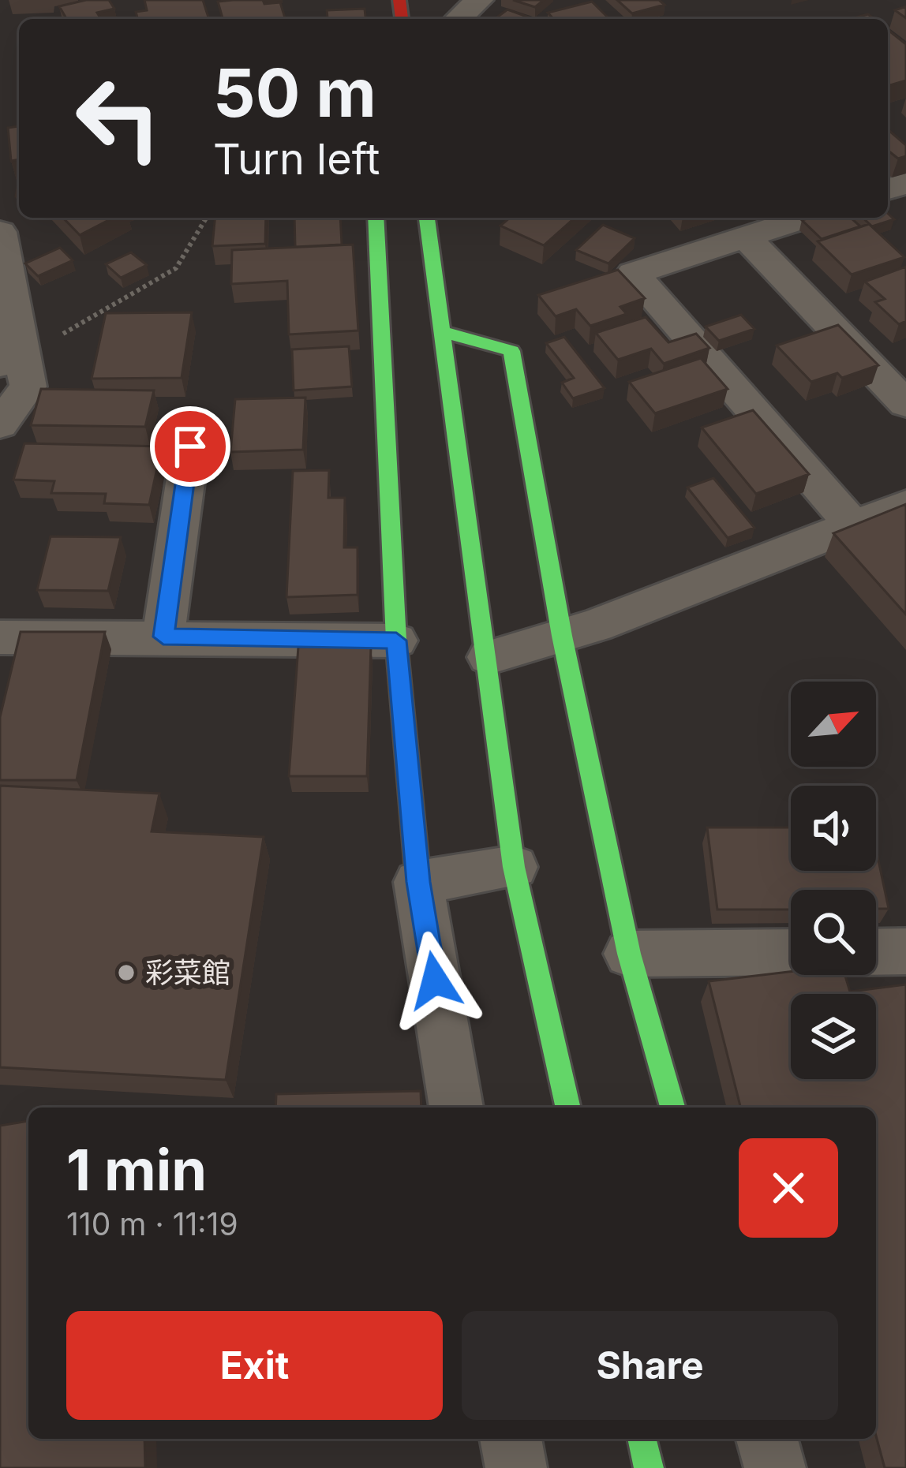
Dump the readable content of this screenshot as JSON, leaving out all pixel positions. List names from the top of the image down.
{
  "places": ["彩菜館"],
  "north": "top right",
  "page": {
    "turn": ["50 m", "Turn left"],
    "heading": ["1 min", "110 m · 11:19"],
    "buttons": ["Exit", "Share"]
  }
}
